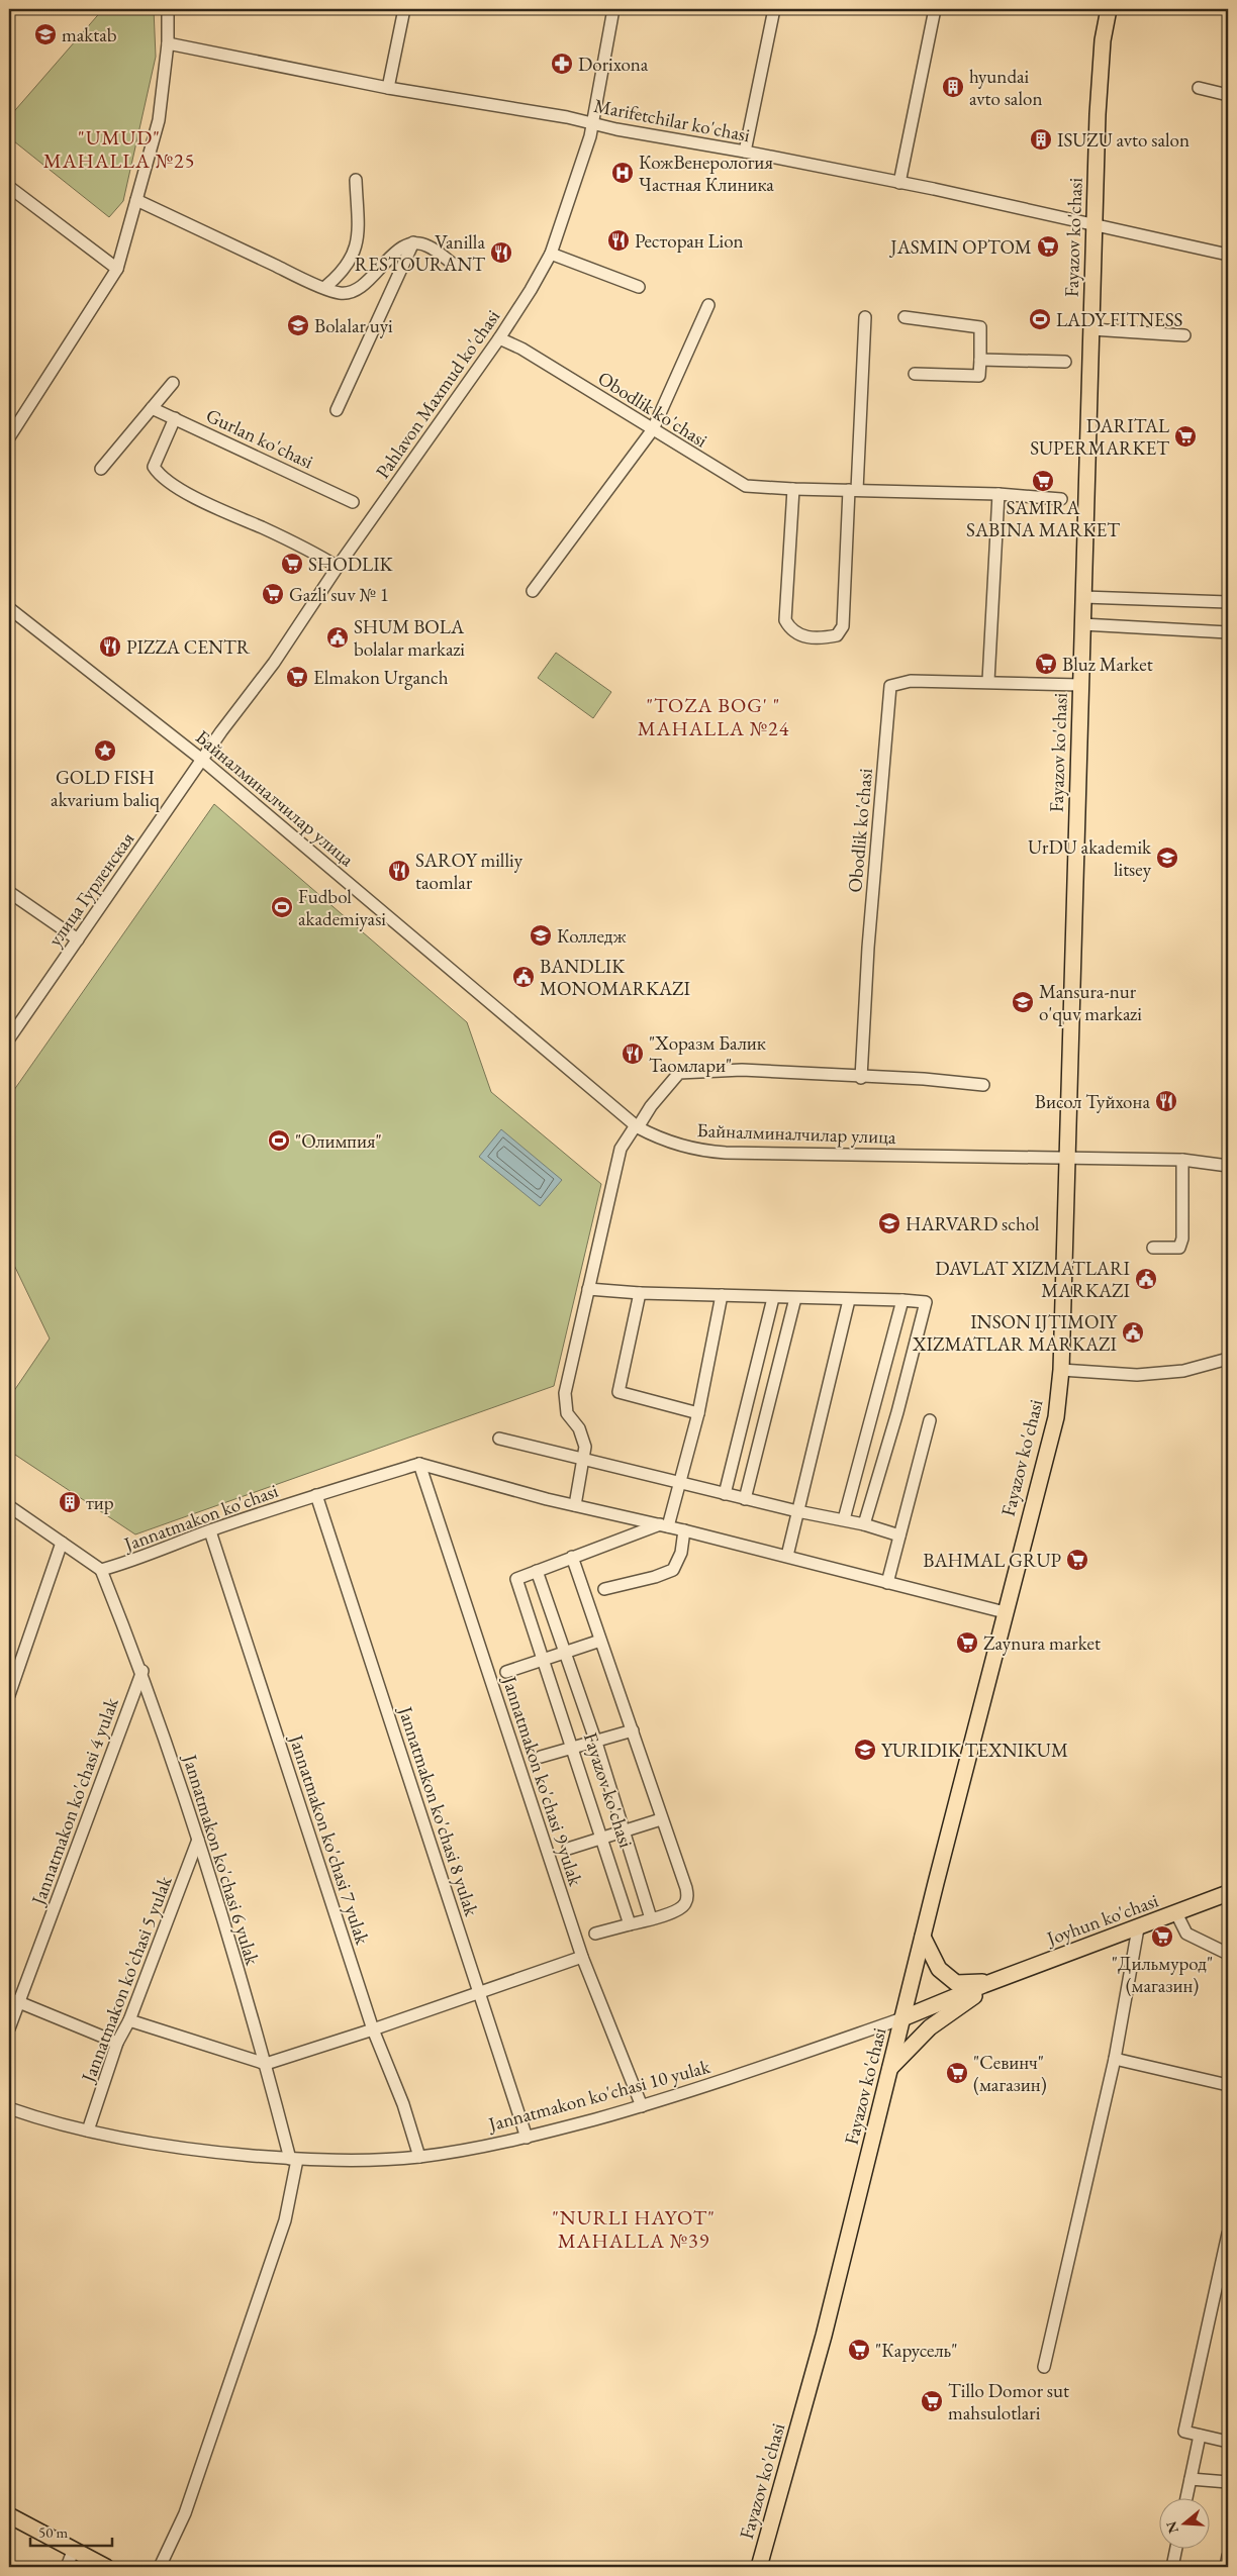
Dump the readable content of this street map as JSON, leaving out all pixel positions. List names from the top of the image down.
{
  "streets": {
    "main road": ["Fayazov ko'chasi", "Joyhun ko'chasi"],
    "street": [
      "Marifetchilar ko'chasi",
      "Pahlavon Maxmud ko'chasi",
      "Obodlik ko'chasi",
      "Gurlan ko'chasi",
      "Байналминалчилар улица",
      "улица Гурленская",
      "Jannatmakon ko'chasi",
      "Jannatmakon ko'chasi 9 yulak",
      "Jannatmakon ko'chasi 4 yulak",
      "Jannatmakon ko'chasi 8 yulak",
      "Jannatmakon ko'chasi 7 yulak",
      "Jannatmakon ko'chasi 6 yulak",
      "Jannatmakon ko'chasi 5 yulak",
      "Jannatmakon ko'chasi 10 yulak"
    ]
  },
  "crossings": [
    ["Marifetchilar ko'chasi", "Fayazov ko'chasi"],
    ["Marifetchilar ko'chasi", "Pahlavon Maxmud ko'chasi"],
    ["Fayazov ko'chasi", "Obodlik ko'chasi"],
    ["Fayazov ko'chasi", "Байналминалчилар улица"],
    ["Fayazov ko'chasi", "Jannatmakon ko'chasi 10 yulak"],
    ["Pahlavon Maxmud ko'chasi", "Obodlik ko'chasi"],
    ["Pahlavon Maxmud ko'chasi", "Байналминалчилар улица"],
    ["Pahlavon Maxmud ko'chasi", "улица Гурленская"],
    ["Байналминалчилар улица", "улица Гурленская"],
    ["Jannatmakon ko'chasi", "Jannatmakon ko'chasi 9 yulak"],
    ["Jannatmakon ko'chasi", "Jannatmakon ko'chasi 8 yulak"],
    ["Jannatmakon ko'chasi", "Jannatmakon ko'chasi 7 yulak"],
    ["Jannatmakon ko'chasi", "Jannatmakon ko'chasi 6 yulak"],
    ["Jannatmakon ko'chasi 9 yulak", "Jannatmakon ko'chasi 10 yulak"],
    ["Jannatmakon ko'chasi 4 yulak", "Jannatmakon ko'chasi 6 yulak"],
    ["Jannatmakon ko'chasi 8 yulak", "Jannatmakon ko'chasi 10 yulak"],
    ["Jannatmakon ko'chasi 7 yulak", "Jannatmakon ko'chasi 10 yulak"],
    ["Jannatmakon ko'chasi 6 yulak", "Jannatmakon ko'chasi 5 yulak"],
    ["Jannatmakon ko'chasi 6 yulak", "Jannatmakon ko'chasi 10 yulak"],
    ["Jannatmakon ko'chasi 5 yulak", "Jannatmakon ko'chasi 10 yulak"]
  ],
  "districts": ["\"UMUD\" MAHALLA №25", "\"TOZA BOG' \" MAHALLA №24", "\"NURLI HAYOT\" MAHALLA №39"],
  "places": {
    "school or university": [
      "maktab",
      "Bolalar uyi",
      "UrDU akademik litsey",
      "Колледж",
      "Mansura-nur o'quv markazi",
      "HARVARD schol",
      "YURIDIK TEXNIKUM"
    ],
    "pharmacy": ["Dorixona"],
    "building": ["hyundai avto salon", "ISUZU avto salon", "тир"],
    "hospital": ["КожВенерология Частная Клиника"],
    "restaurant": [
      "Ресторан Lion",
      "Vanilla RESTOURANT",
      "PIZZA CENTR",
      "SAROY milliy taomlar",
      "\"Хоразм Балик Таомлари\"",
      "Висол Туйхона"
    ],
    "supermarket": [
      "JASMIN OPTOM",
      "DARITAL SUPERMARKET",
      "SAMIRA SABINA MARKET",
      "SHODLIK",
      "Gazli suv № 1",
      "Bluz Market",
      "Elmakon Urganch",
      "BAHMAL GRUP",
      "Zaynura market",
      "\"Дильмурод\" (магазин)",
      "\"Севинч\" (магазин)",
      "\"Карусель\"",
      "Tillo Domor sut mahsulotlari"
    ],
    "sports": ["LADY FITNESS", "Fudbol akademiyasi", "\"Олимпия\""],
    "public building": [
      "SHUM BOLA bolalar markazi",
      "BANDLIK MONOMARKAZI",
      "DAVLAT XIZMATLARI MARKAZI",
      "INSON IJTIMOIY XIZMATLAR MARKAZI"
    ],
    "place": ["GOLD FISH akvarium baliq"]
  },
  "scale_bar": "50 m",
  "north": "left"
}
